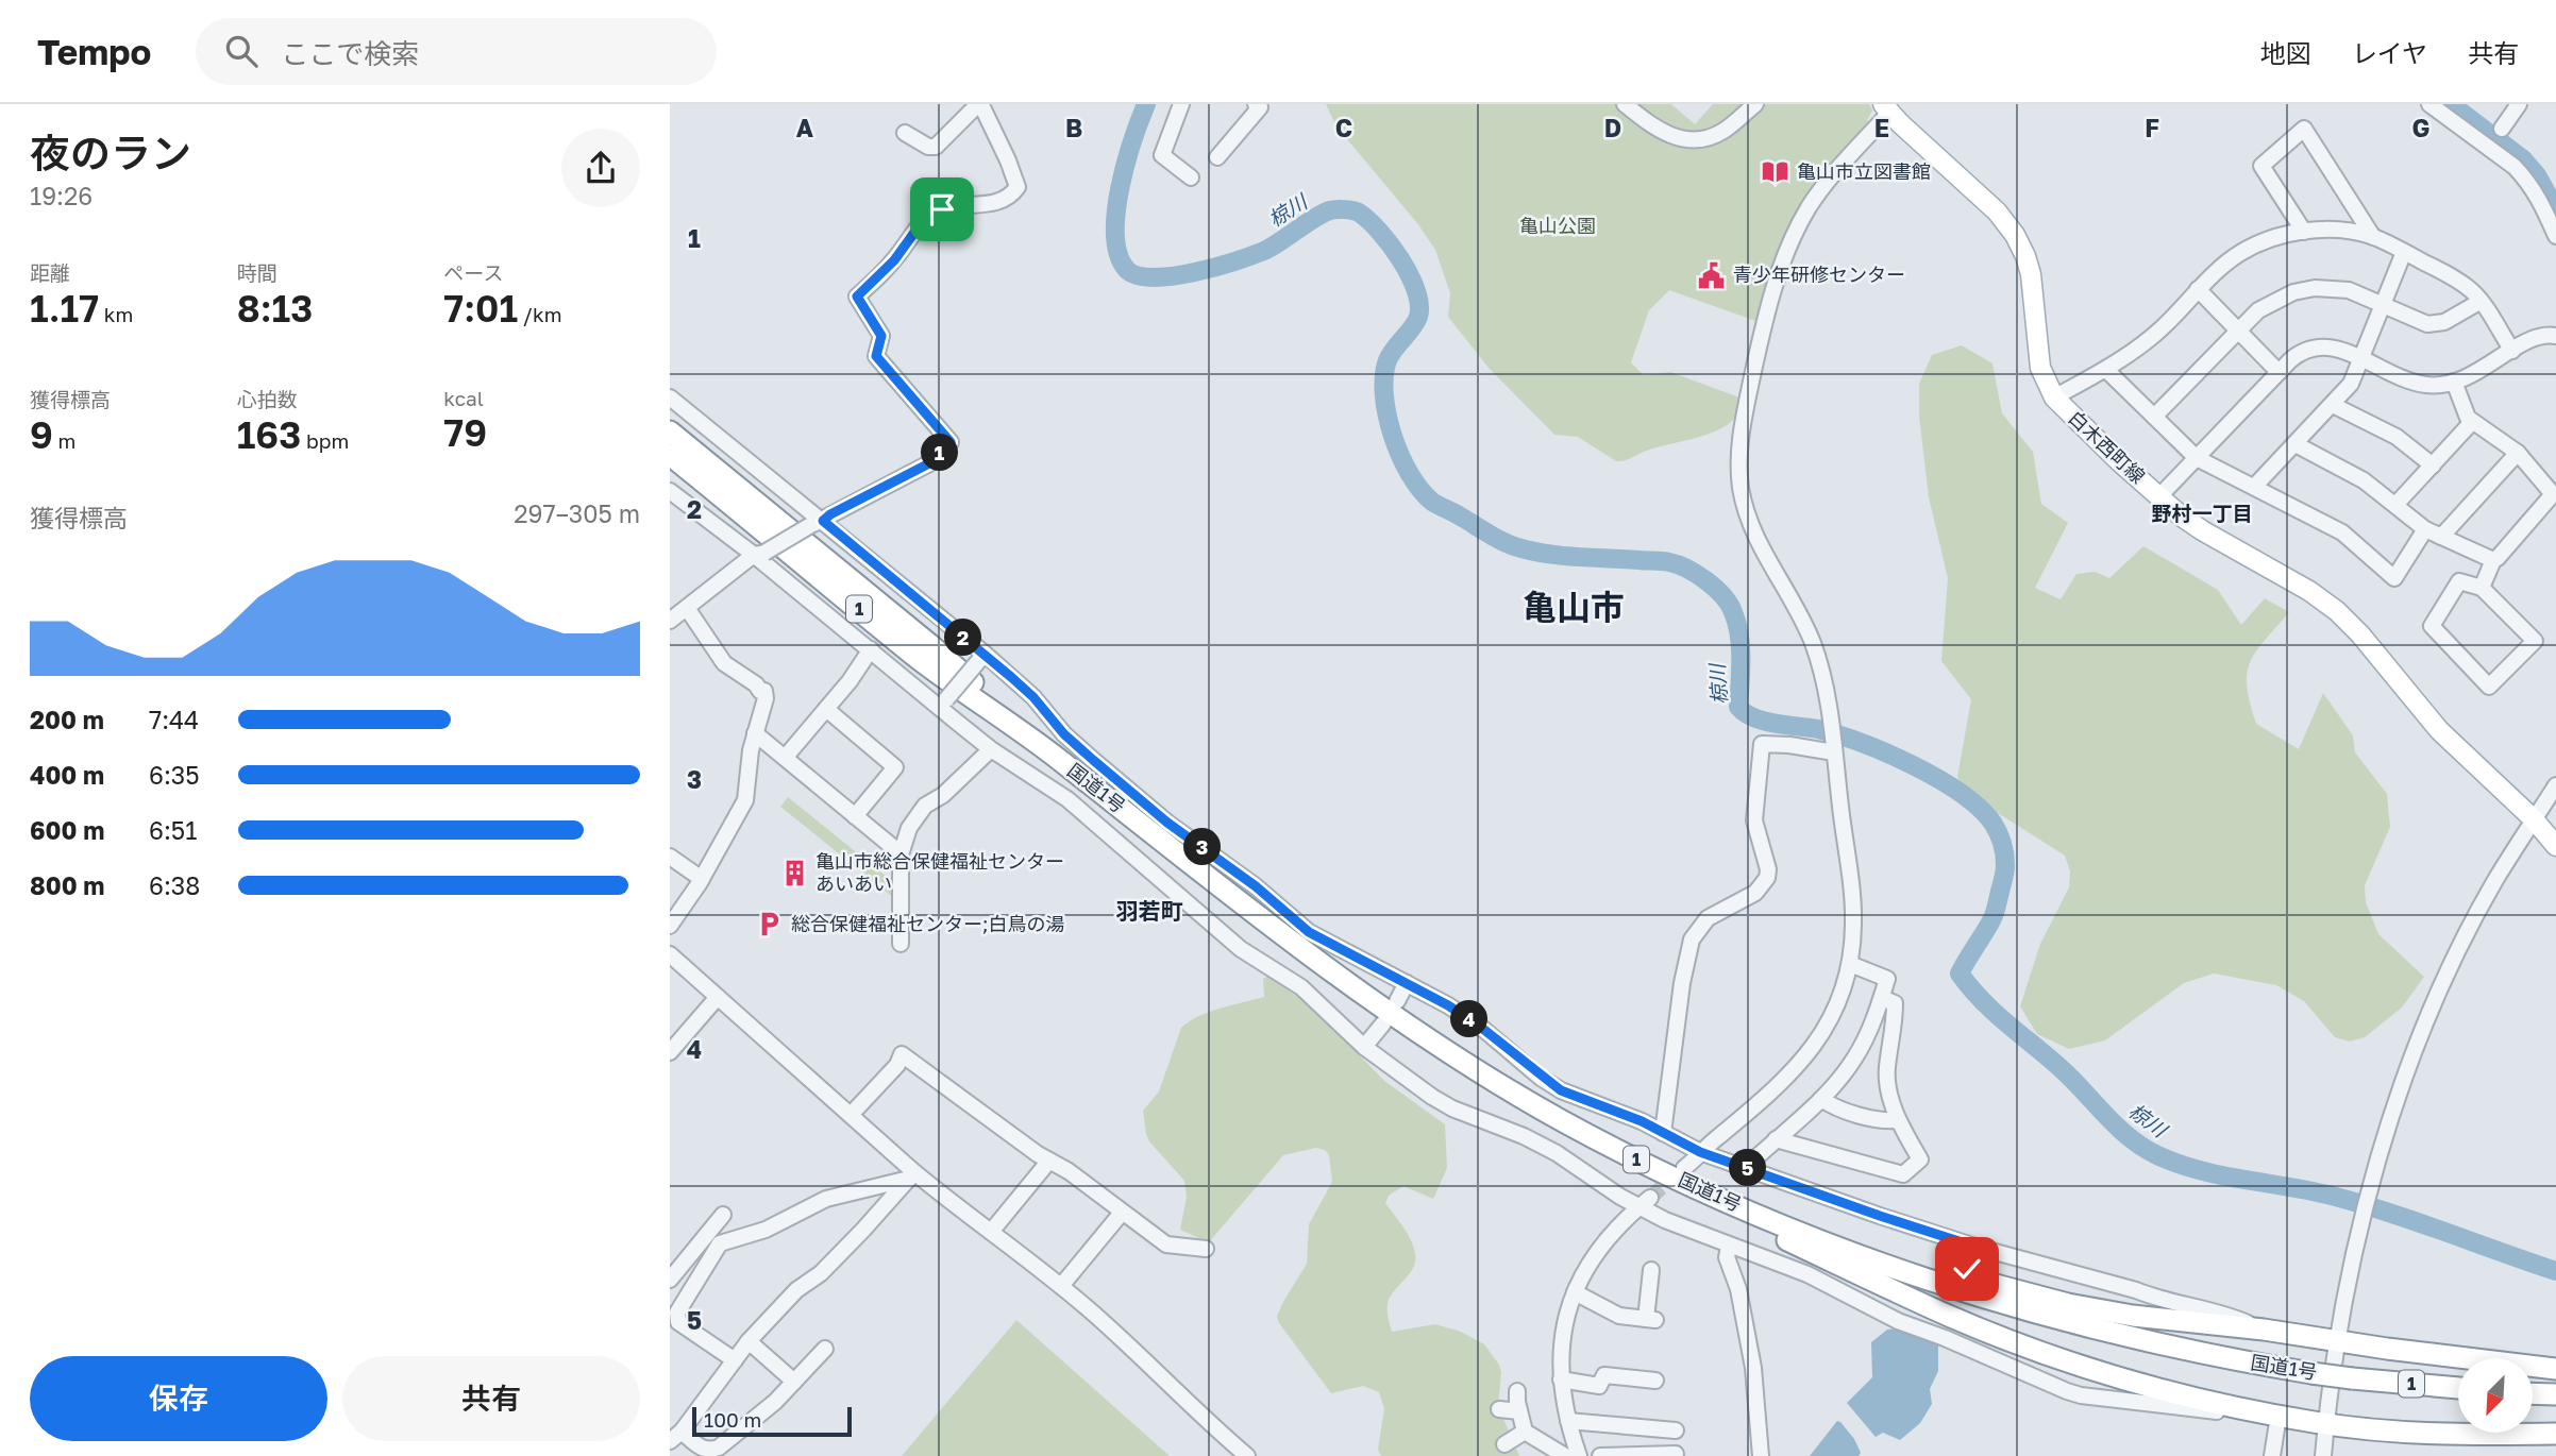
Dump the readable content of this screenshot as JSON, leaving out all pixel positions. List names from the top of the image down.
{
  "streets": {
    "highway": ["1", "国道1号"],
    "main road": ["白木西町線"]
  },
  "crossings": [
    ["1", "国道1号"]
  ],
  "districts": ["野村一丁目", "亀山市", "羽若町"],
  "water": ["椋川"],
  "parks": ["亀山公園"],
  "places": {
    "library": ["亀山市立図書館"],
    "public building": ["青少年研修センター"],
    "building": ["亀山市総合保健福祉センター あいあい"],
    "parking": ["総合保健福祉センター;白鳥の湯"]
  },
  "scale_bar": "100 m",
  "north": "bottom left",
  "page": {
    "header": "Tempo",
    "search": "ここで検索",
    "nav": ["地図", "レイヤ", "共有"],
    "heading": ["夜のラン", "19:26"],
    "stats": [
      ["距離", "1.17 km"],
      ["時間", "8:13"],
      ["ペース", "7:01 /km"],
      ["獲得標高", "9 m"],
      ["心拍数", "163 bpm"],
      ["kcal", "79"]
    ],
    "pins": [
      "1",
      "2",
      "3",
      "4",
      "5"
    ],
    "chart": ["獲得標高", "297–305 m"],
    "list": [
      {
        "name": "200 m",
        "note": "7:44"
      },
      {
        "name": "400 m",
        "note": "6:35"
      },
      {
        "name": "600 m",
        "note": "6:51"
      },
      {
        "name": "800 m",
        "note": "6:38"
      }
    ],
    "buttons": ["保存", "共有"],
    "scale": "100 m"
  },
  "grid": {
    "columns": [
      "A",
      "B",
      "C",
      "D",
      "E",
      "F",
      "G"
    ],
    "rows": [
      "1",
      "2",
      "3",
      "4",
      "5"
    ]
  }
}
